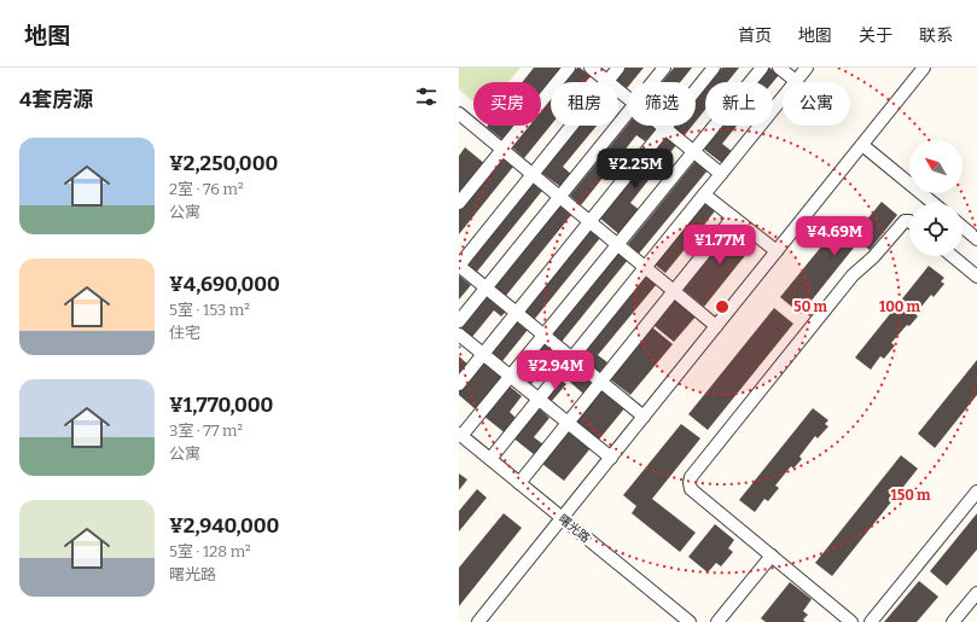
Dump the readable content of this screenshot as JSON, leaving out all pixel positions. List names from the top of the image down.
{
  "streets": {
    "street": ["曙光路"]
  },
  "north": "top left",
  "page": {
    "header": "地图",
    "nav": [
      "首页",
      "地图",
      "关于",
      "联系"
    ],
    "heading": "4套房源",
    "chip": [
      "买房",
      "租房",
      "筛选",
      "新上",
      "公寓"
    ],
    "list": [
      {
        "name": "¥2,250,000",
        "note": "2室 · 76 m² · 公寓"
      },
      {
        "name": "¥4,690,000",
        "note": "5室 · 153 m² · 住宅"
      },
      {
        "name": "¥1,770,000",
        "note": "3室 · 77 m² · 公寓"
      },
      {
        "name": "¥2,940,000",
        "note": "5室 · 128 m² · 曙光路"
      }
    ],
    "price": [
      "¥2.25M",
      "¥4.69M",
      "¥1.77M",
      "¥2.94M"
    ]
  },
  "rings": ["50 m", "100 m", "150 m"]
}
